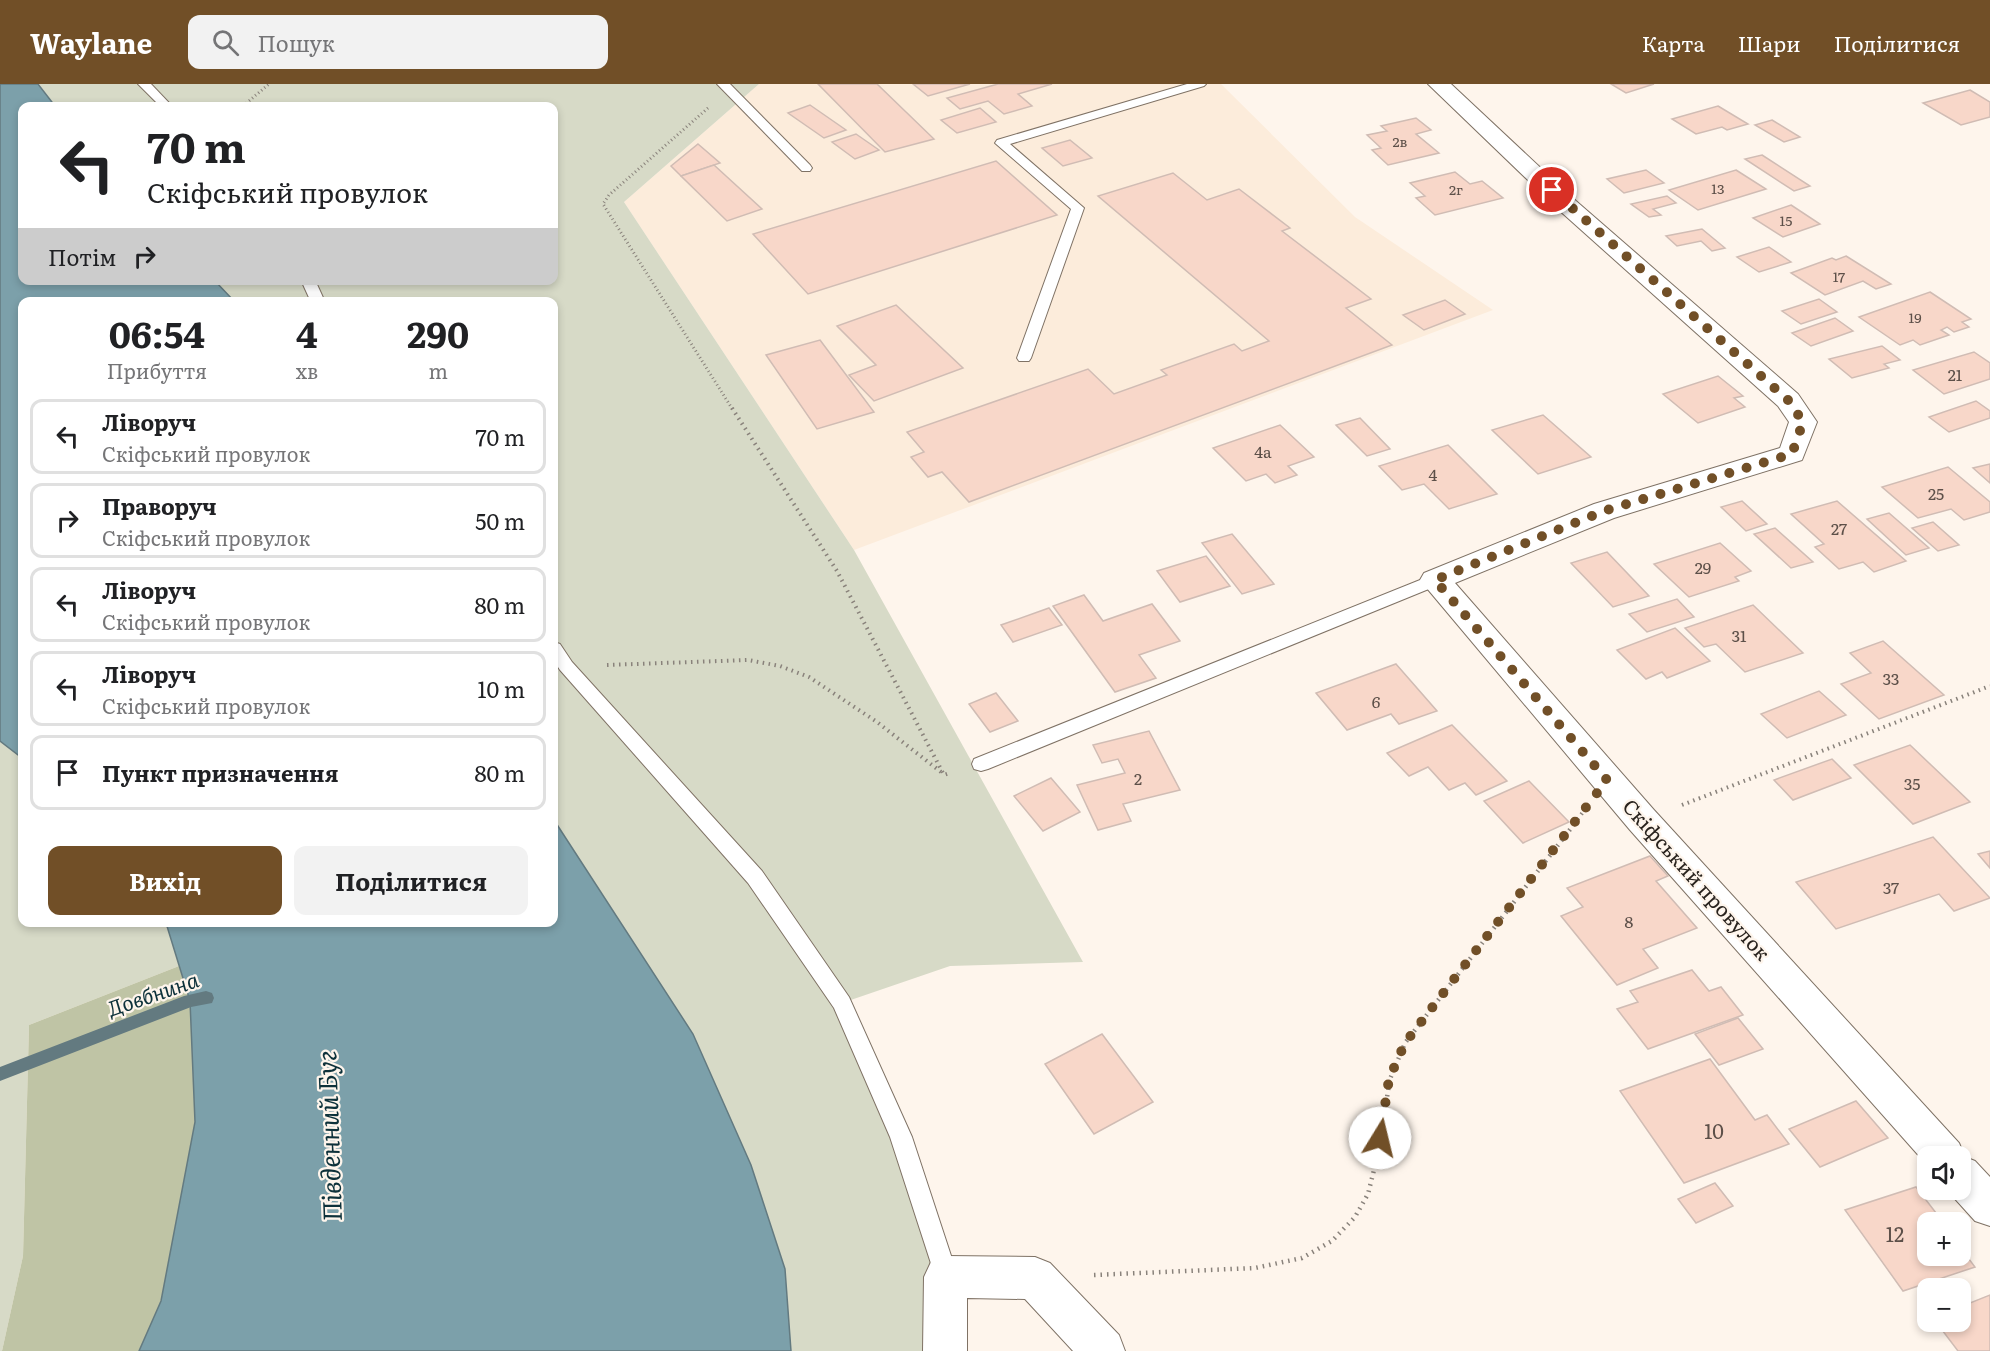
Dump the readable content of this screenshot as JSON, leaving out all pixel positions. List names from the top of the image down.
{
  "streets": {
    "street": ["Скіфський провулок"]
  },
  "water": ["Довбнина", "Південний Буг"],
  "house_numbers": [
    "2в",
    "13",
    "2г",
    "15",
    "17",
    "19",
    "21",
    "4а",
    "4",
    "25",
    "27",
    "29",
    "31",
    "33",
    "6",
    "2",
    "35",
    "37",
    "8",
    "10",
    "12"
  ],
  "page": {
    "header": "Waylane",
    "search": "Пошук",
    "nav": ["Карта", "Шари", "Поділитися"],
    "turn": ["70 m", "Скіфський провулок"],
    "then": "Потім",
    "eta": [
      "06:54",
      "Прибуття",
      "4",
      "хв",
      "290",
      "m"
    ],
    "list": [
      {
        "name": "Ліворуч",
        "note": "Скіфський провулок",
        "value": "70 m"
      },
      {
        "name": "Праворуч",
        "note": "Скіфський провулок",
        "value": "50 m"
      },
      {
        "name": "Ліворуч",
        "note": "Скіфський провулок",
        "value": "80 m"
      },
      {
        "name": "Ліворуч",
        "note": "Скіфський провулок",
        "value": "10 m"
      },
      {
        "name": "Пункт призначення",
        "value": "80 m"
      }
    ],
    "buttons": ["Вихід", "Поділитися"],
    "map_buttons": ["+", "−"]
  }
}
